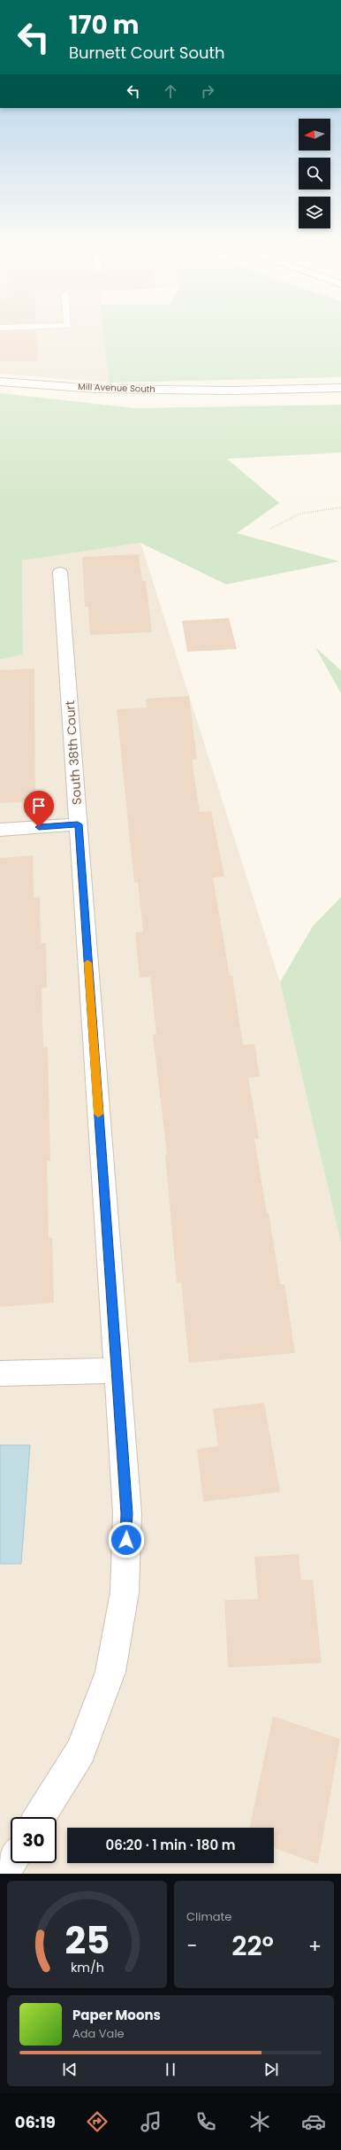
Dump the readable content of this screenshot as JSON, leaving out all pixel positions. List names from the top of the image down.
{
  "streets": {
    "street": ["Mill Avenue South", "South 38th Court"]
  },
  "north": "left",
  "page": {
    "turn": ["170 m", "Burnett Court South"],
    "limit": "30",
    "trip": "06:20 · 1 min · 180 m",
    "tile": "Climate",
    "heat": ["−", "22°", "+"],
    "song": ["Paper Moons", "Ada Vale"],
    "tabs": "06:19",
    "gauge": ["25", "km/h"]
  }
}
